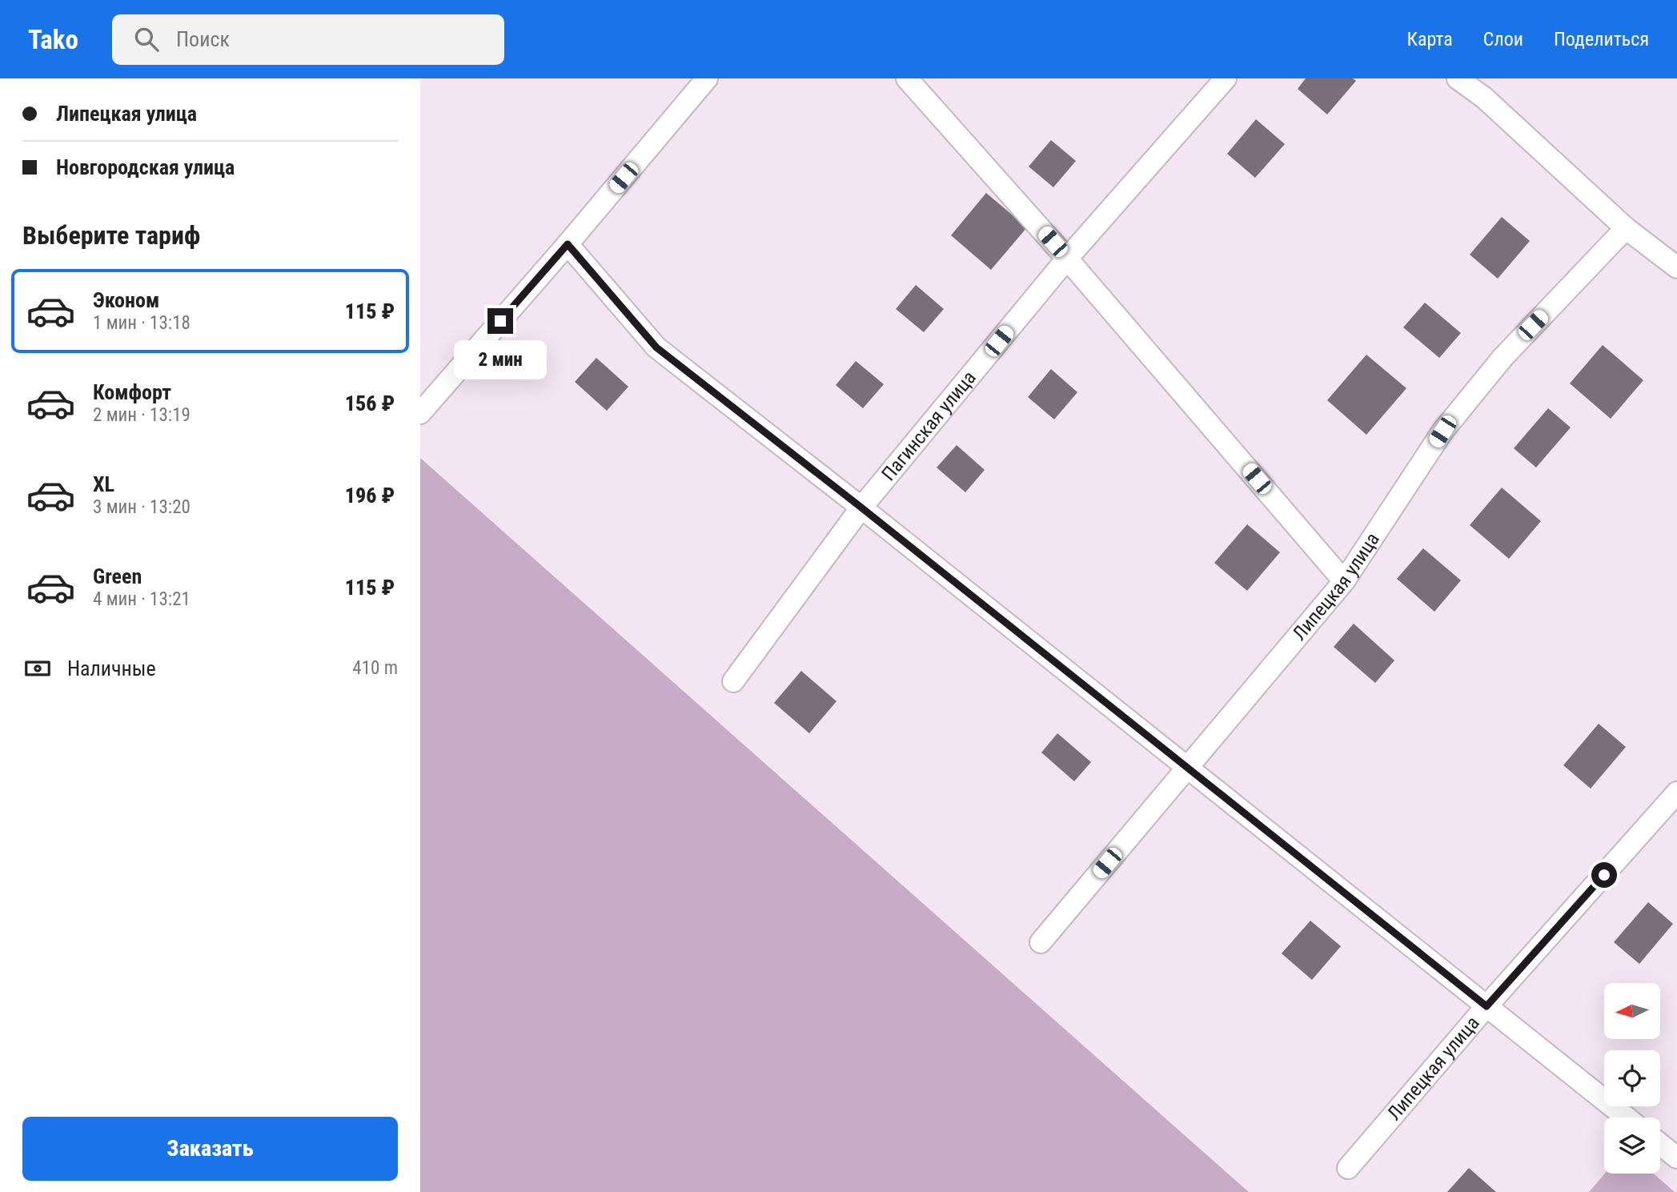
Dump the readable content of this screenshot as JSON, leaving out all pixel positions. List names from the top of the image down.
{
  "streets": {
    "street": ["Пагинская улица", "Липецкая улица"]
  },
  "north": "left",
  "page": {
    "header": "Tako",
    "search": "Поиск",
    "nav": ["Карта", "Слои", "Поделиться"],
    "banner": ["Липецкая улица", "Новгородская улица"],
    "heading": "Выберите тариф",
    "list": [
      {
        "name": "Эконом",
        "note": "1 мин · 13:18",
        "value": "115 ₽"
      },
      {
        "name": "Комфорт",
        "note": "2 мин · 13:19",
        "value": "156 ₽"
      },
      {
        "name": "XL",
        "note": "3 мин · 13:20",
        "value": "196 ₽"
      },
      {
        "name": "Green",
        "note": "4 мин · 13:21",
        "value": "115 ₽"
      }
    ],
    "bubble": "2 мин",
    "pay": ["Наличные", "410 m"],
    "buttons": "Заказать"
  }
}
